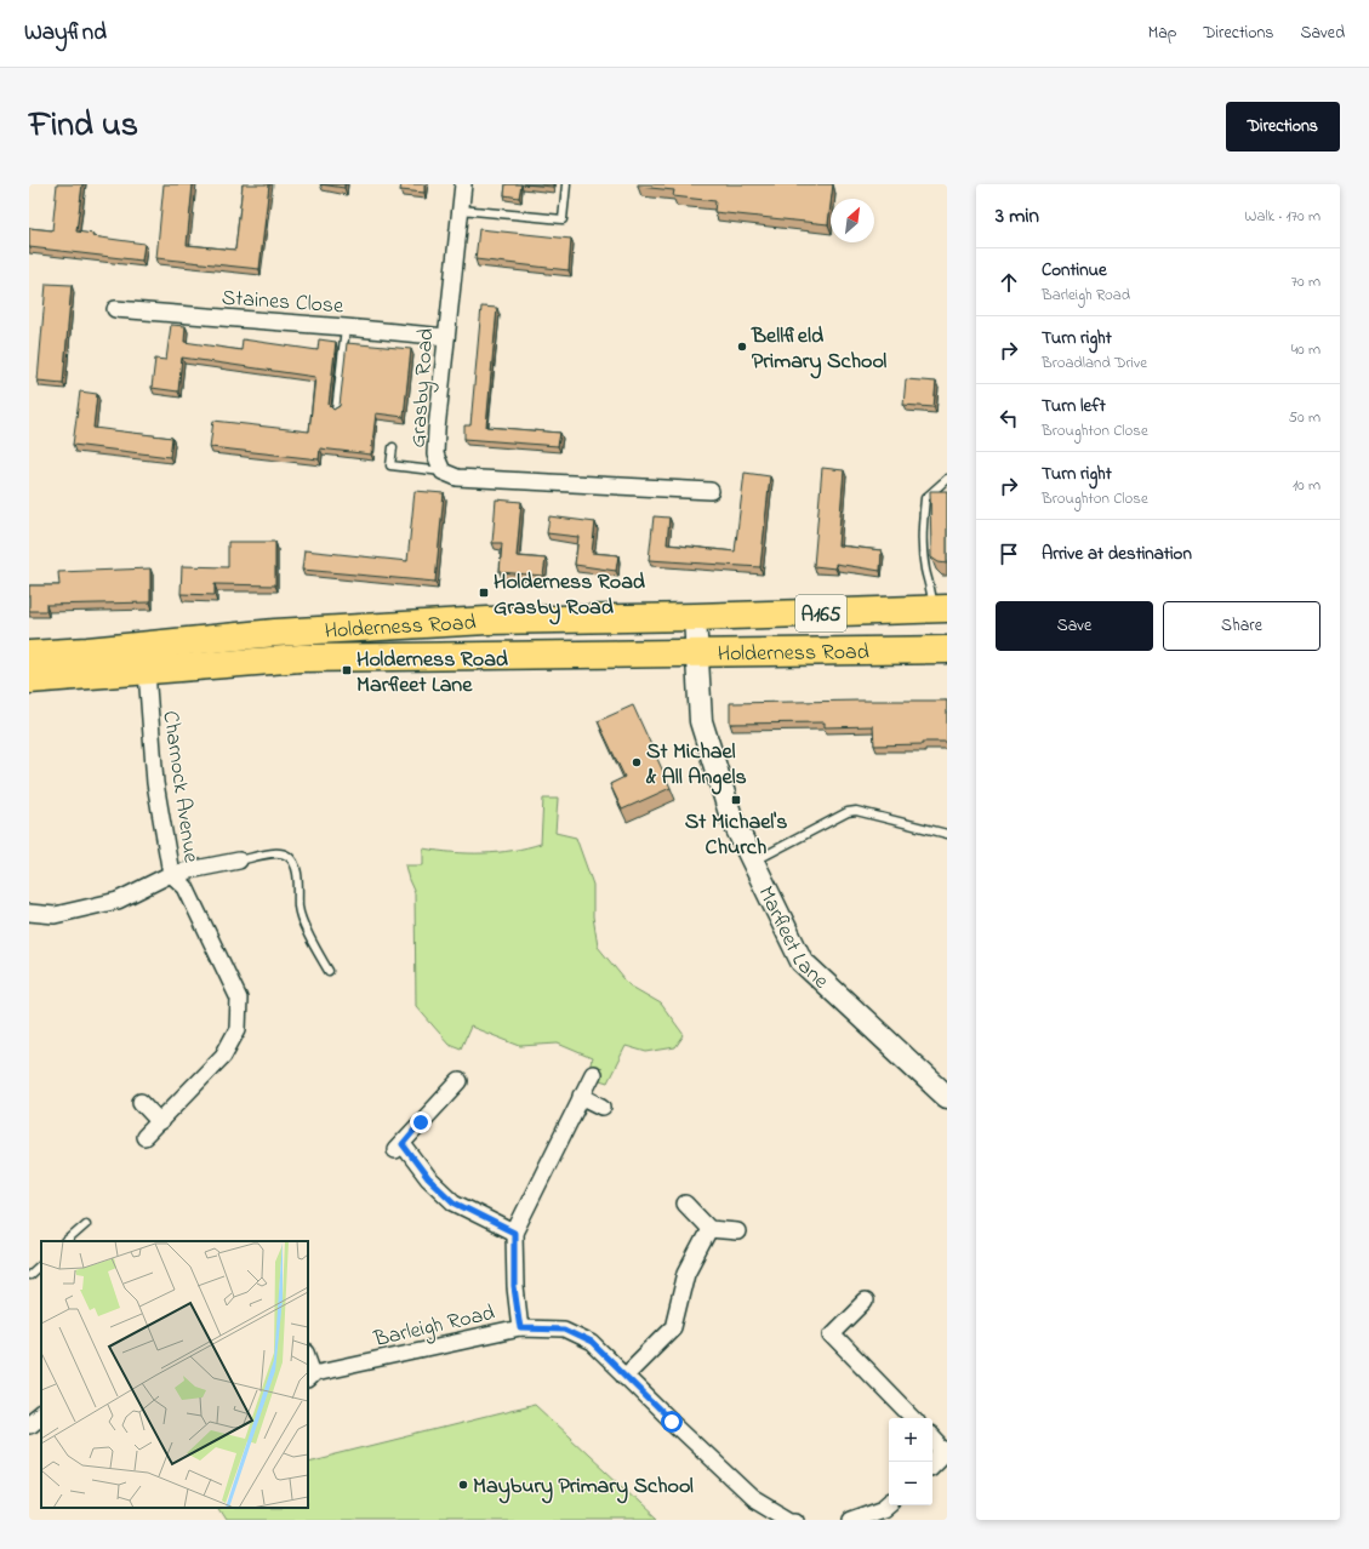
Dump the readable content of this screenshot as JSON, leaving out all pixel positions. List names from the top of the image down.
{
  "streets": {
    "highway": ["A165", "Holderness Road"],
    "street": [
      "Staines Close",
      "Grasby Road",
      "Charnock Avenue",
      "Marfleet Lane",
      "Barleigh Road"
    ]
  },
  "crossings": [
    ["Staines Close", "Grasby Road"],
    ["Holderness Road", "Charnock Avenue"],
    ["Holderness Road", "Marfleet Lane"]
  ],
  "places": {
    "other": ["Bellfield Primary School", "St Michael & All Angels", "Maybury Primary School"],
    "transit": ["Holderness Road Grasby Road", "Holderness Road Marfleet Lane", "St Michael's Church"]
  },
  "north": "top right",
  "page": {
    "header": "Wayfind",
    "nav": ["Map", "Directions", "Saved"],
    "title": "Find us",
    "buttons": [
      "Directions",
      ["Save", "Share"]
    ],
    "heading": ["3 min", "Walk · 170 m"],
    "list": [
      ["Continue", "Barleigh Road", "70 m"],
      ["Turn right", "Broadland Drive", "40 m"],
      ["Turn left", "Broughton Close", "50 m"],
      ["Turn right", "Broughton Close", "10 m"],
      "Arrive at destination"
    ],
    "map_buttons": ["+", "−"]
  }
}
